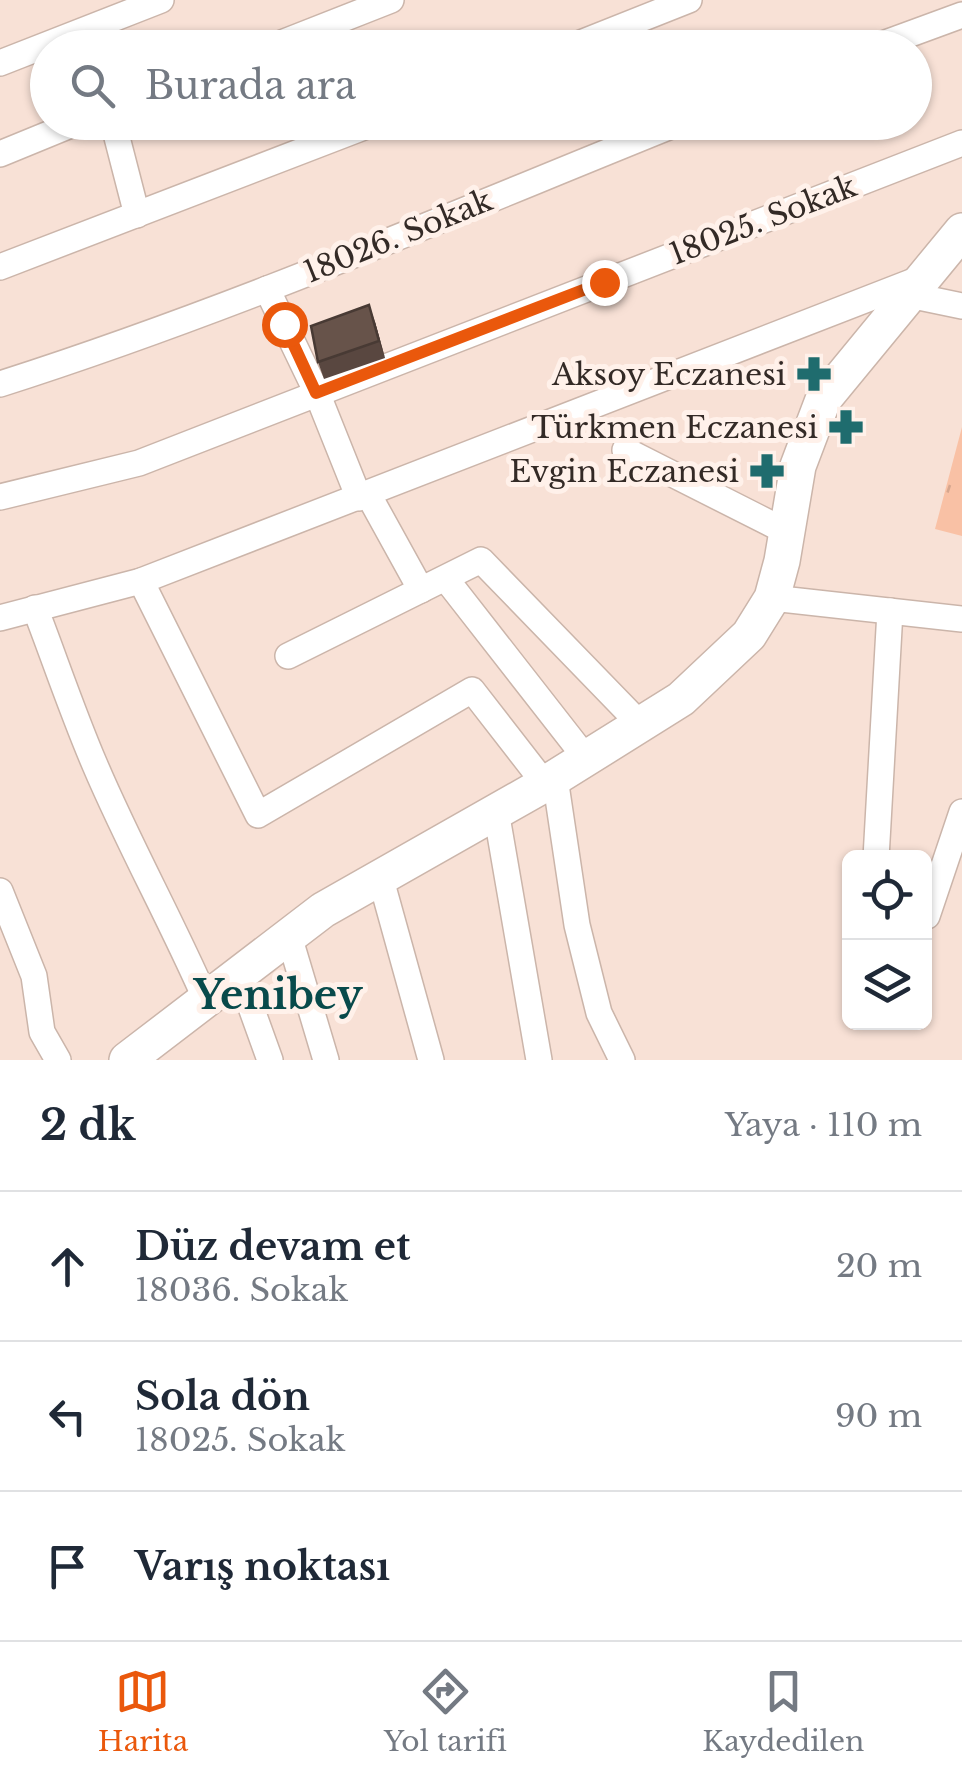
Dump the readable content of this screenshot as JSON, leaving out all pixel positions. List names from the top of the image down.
{
  "streets": {
    "street": ["18025. Sokak", "18026. Sokak"]
  },
  "districts": ["Yenibey"],
  "places": {
    "pharmacy": ["Aksoy Eczanesi", "Türkmen Eczanesi", "Evgin Eczanesi"]
  },
  "page": {
    "search": "Burada ara",
    "heading": ["2 dk", "Yaya · 110 m"],
    "list": [
      ["Düz devam et", "18036. Sokak", "20 m"],
      ["Sola dön", "18025. Sokak", "90 m"],
      "Varış noktası"
    ],
    "nav": ["Harita", "Yol tarifi", "Kaydedilen"]
  }
}
